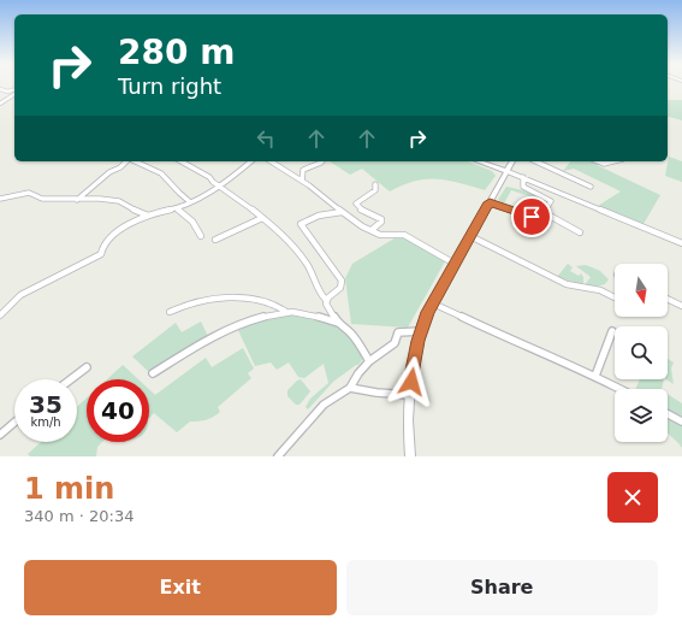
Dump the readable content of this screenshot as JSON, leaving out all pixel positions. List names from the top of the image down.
{
  "north": "bottom",
  "page": {
    "turn": ["280 m", "Turn right"],
    "speed": "35 km/h",
    "limit": "40",
    "heading": ["1 min", "340 m · 20:34"],
    "buttons": ["Exit", "Share"]
  }
}
